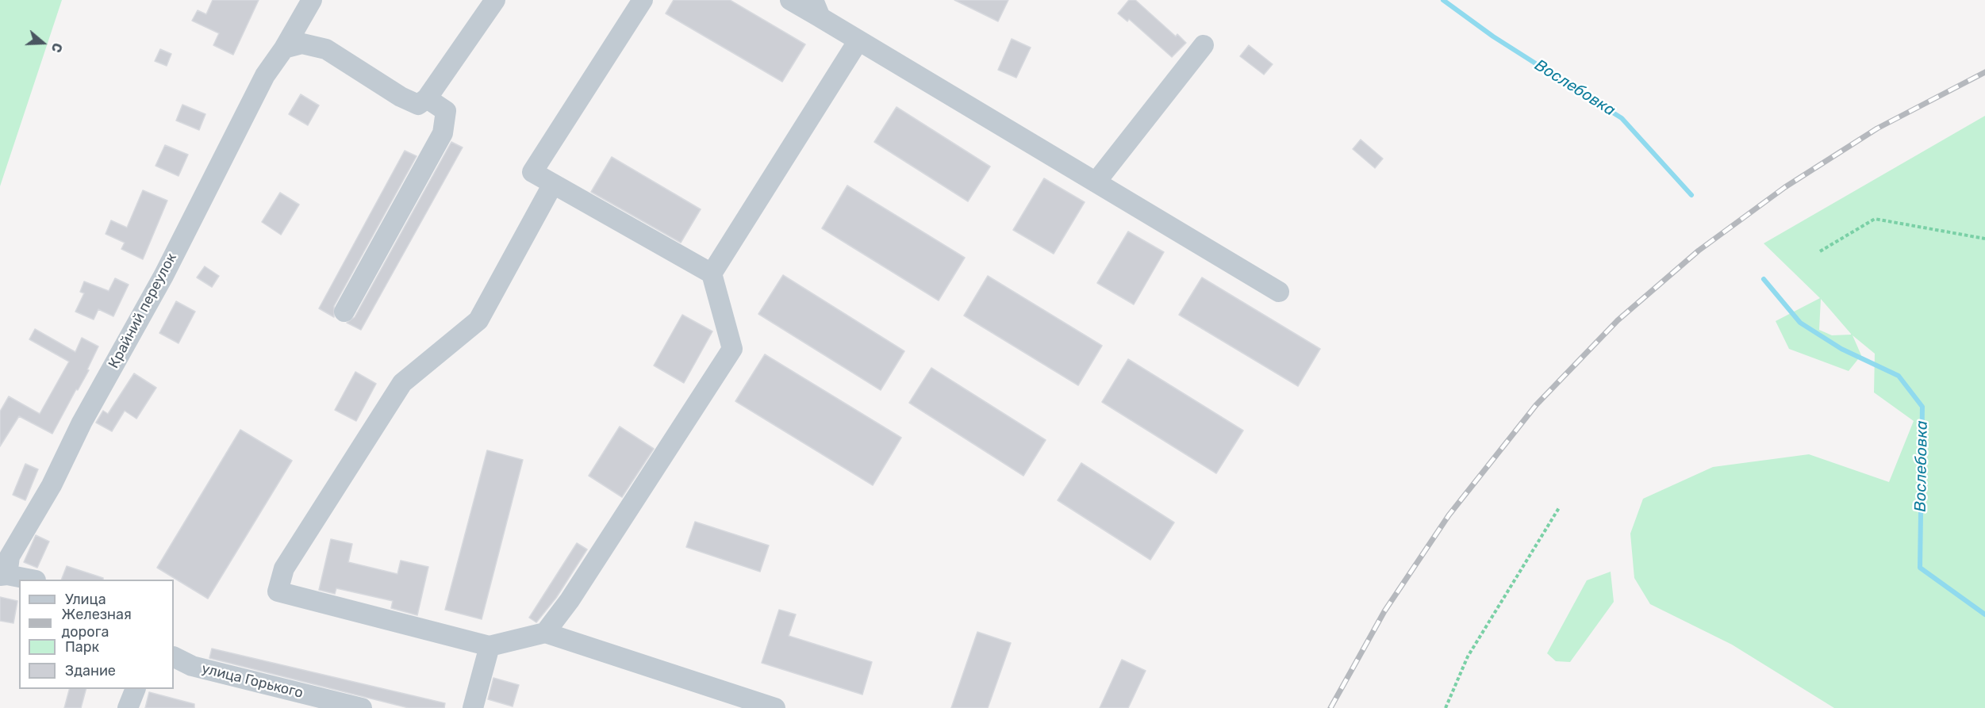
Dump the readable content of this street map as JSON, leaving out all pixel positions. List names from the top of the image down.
{
  "streets": {
    "street": ["Крайний переулок", "улица Горького"]
  },
  "water": ["Вослебовка"],
  "legend": [
    "Улица",
    "Железная дорога",
    "Парк",
    "Здание"
  ],
  "north": "right"
}
